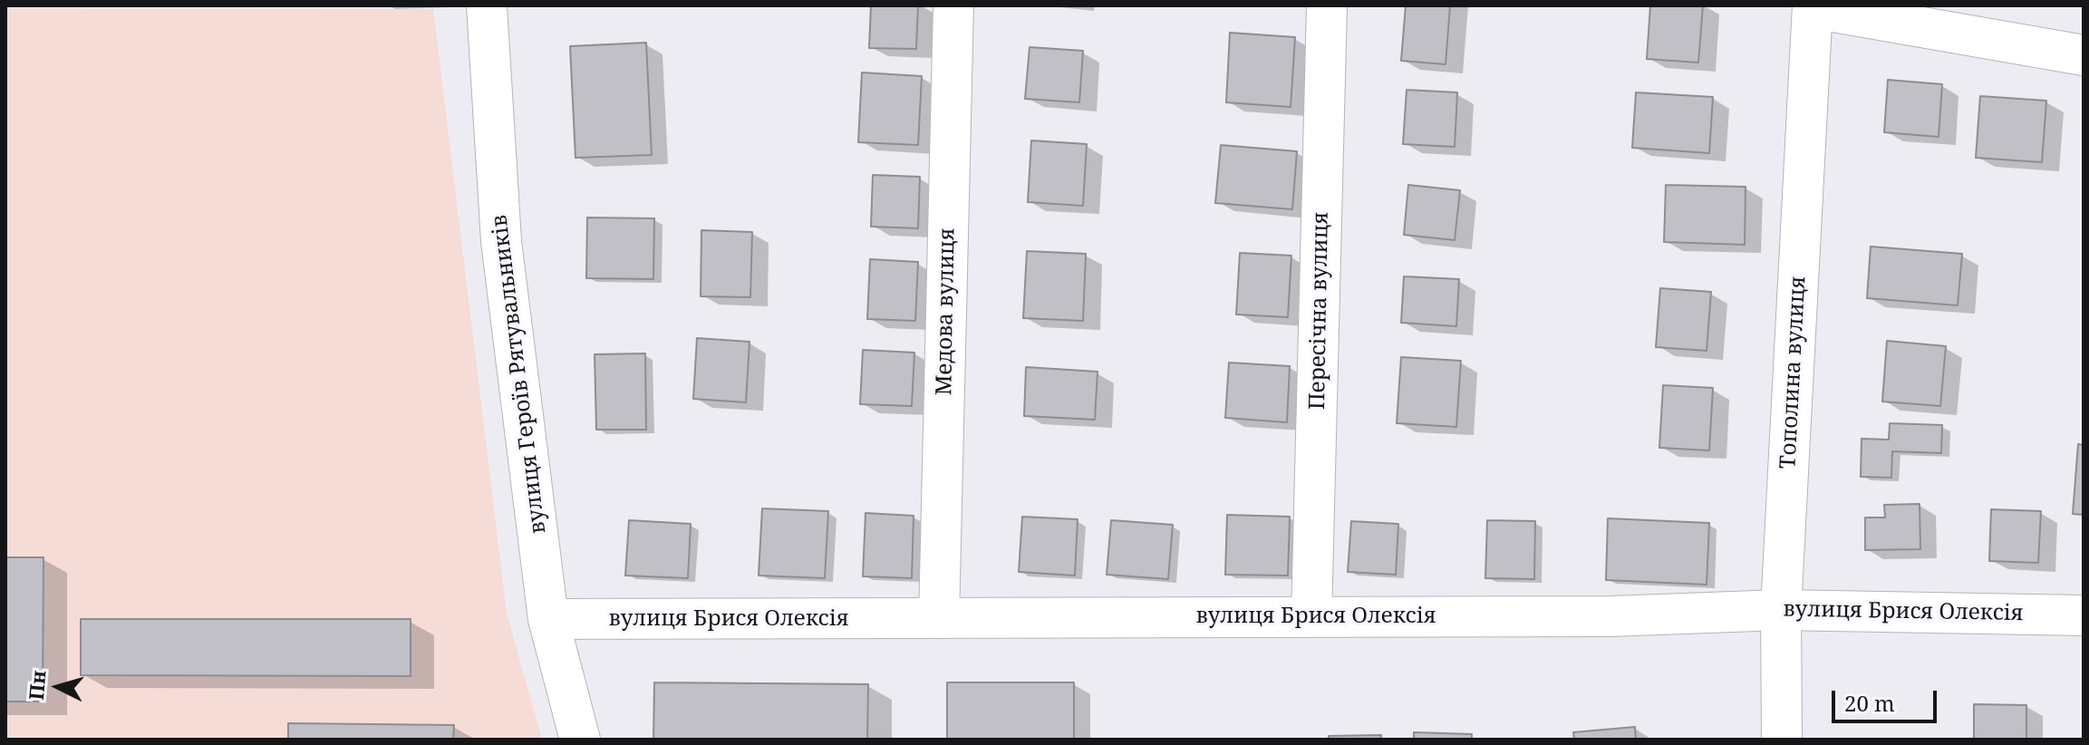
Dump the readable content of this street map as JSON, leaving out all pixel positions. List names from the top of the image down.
{
  "streets": {
    "street": [
      "Пересічна вулиця",
      "Медова вулиця",
      "Тополина вулиця",
      "вулиця Героїв Рятувальників",
      "вулиця Брися Олексія"
    ]
  },
  "crossings": [
    ["Пересічна вулиця", "вулиця Брися Олексія"],
    ["Медова вулиця", "вулиця Брися Олексія"],
    ["Тополина вулиця", "вулиця Брися Олексія"],
    ["вулиця Героїв Рятувальників", "вулиця Брися Олексія"]
  ],
  "scale_bar": "20 m",
  "north": "left"
}
